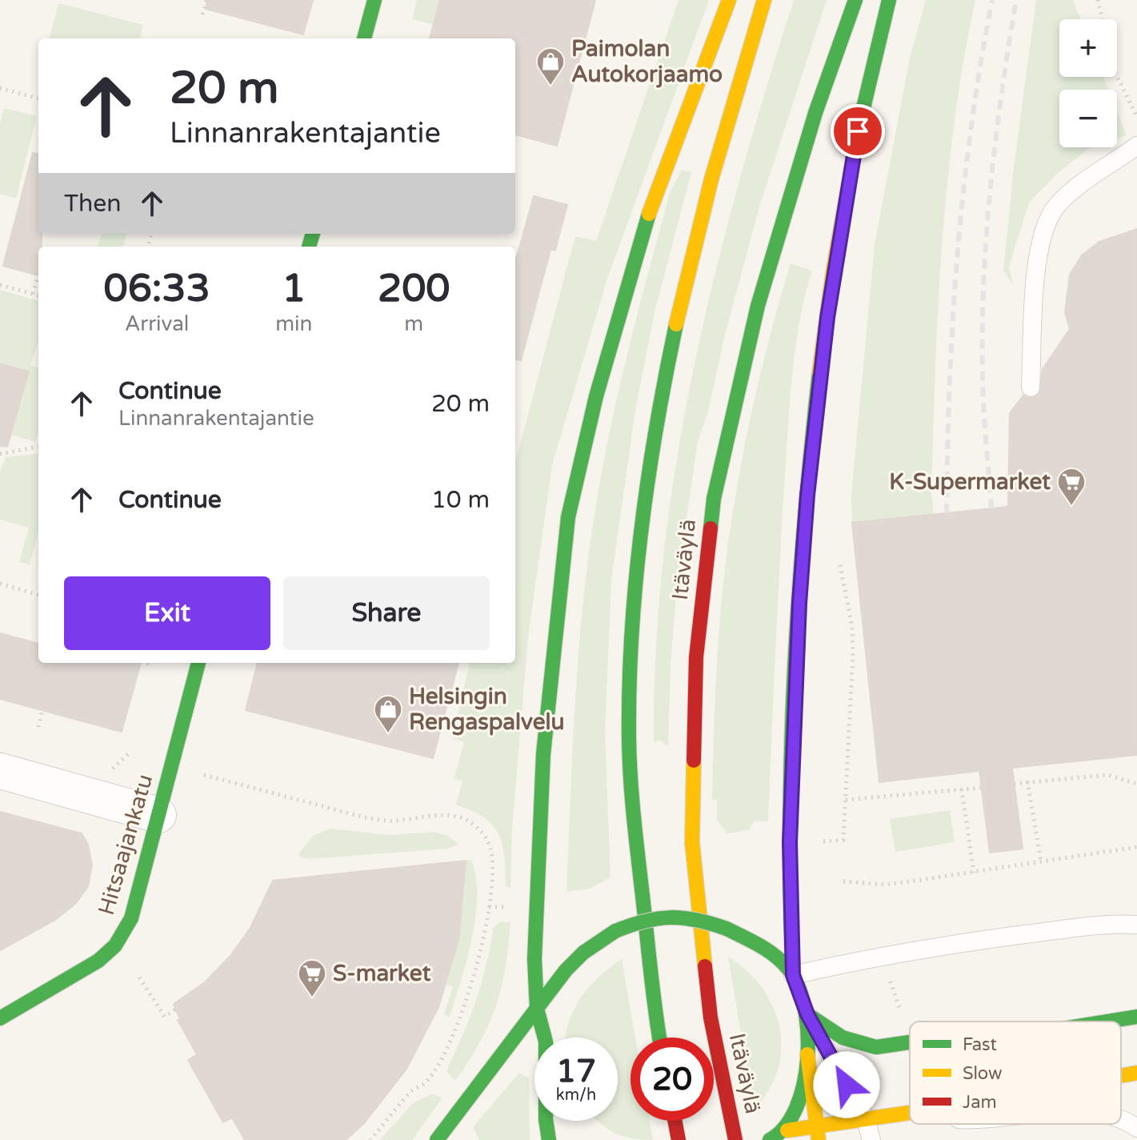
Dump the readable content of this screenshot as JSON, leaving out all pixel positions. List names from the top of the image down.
{
  "streets": {
    "main road": ["Itäväylä", "Hitsaajankatu"]
  },
  "places": {
    "shop": ["Paimolan Autokorjaamo", "Helsingin Rengaspalvelu"],
    "supermarket": ["K-Supermarket", "S-market"]
  },
  "legend": ["Fast", "Slow", "Jam"],
  "page": {
    "map_buttons": ["+", "−"],
    "turn": ["20 m", "Linnanrakentajantie"],
    "then": "Then",
    "eta": [
      "06:33",
      "Arrival",
      "1",
      "min",
      "200",
      "m"
    ],
    "list": [
      {
        "name": "Continue",
        "note": "Linnanrakentajantie",
        "value": "20 m"
      },
      {
        "name": "Continue",
        "value": "10 m"
      }
    ],
    "buttons": ["Exit", "Share"],
    "speed": "17 km/h",
    "limit": "20"
  }
}
